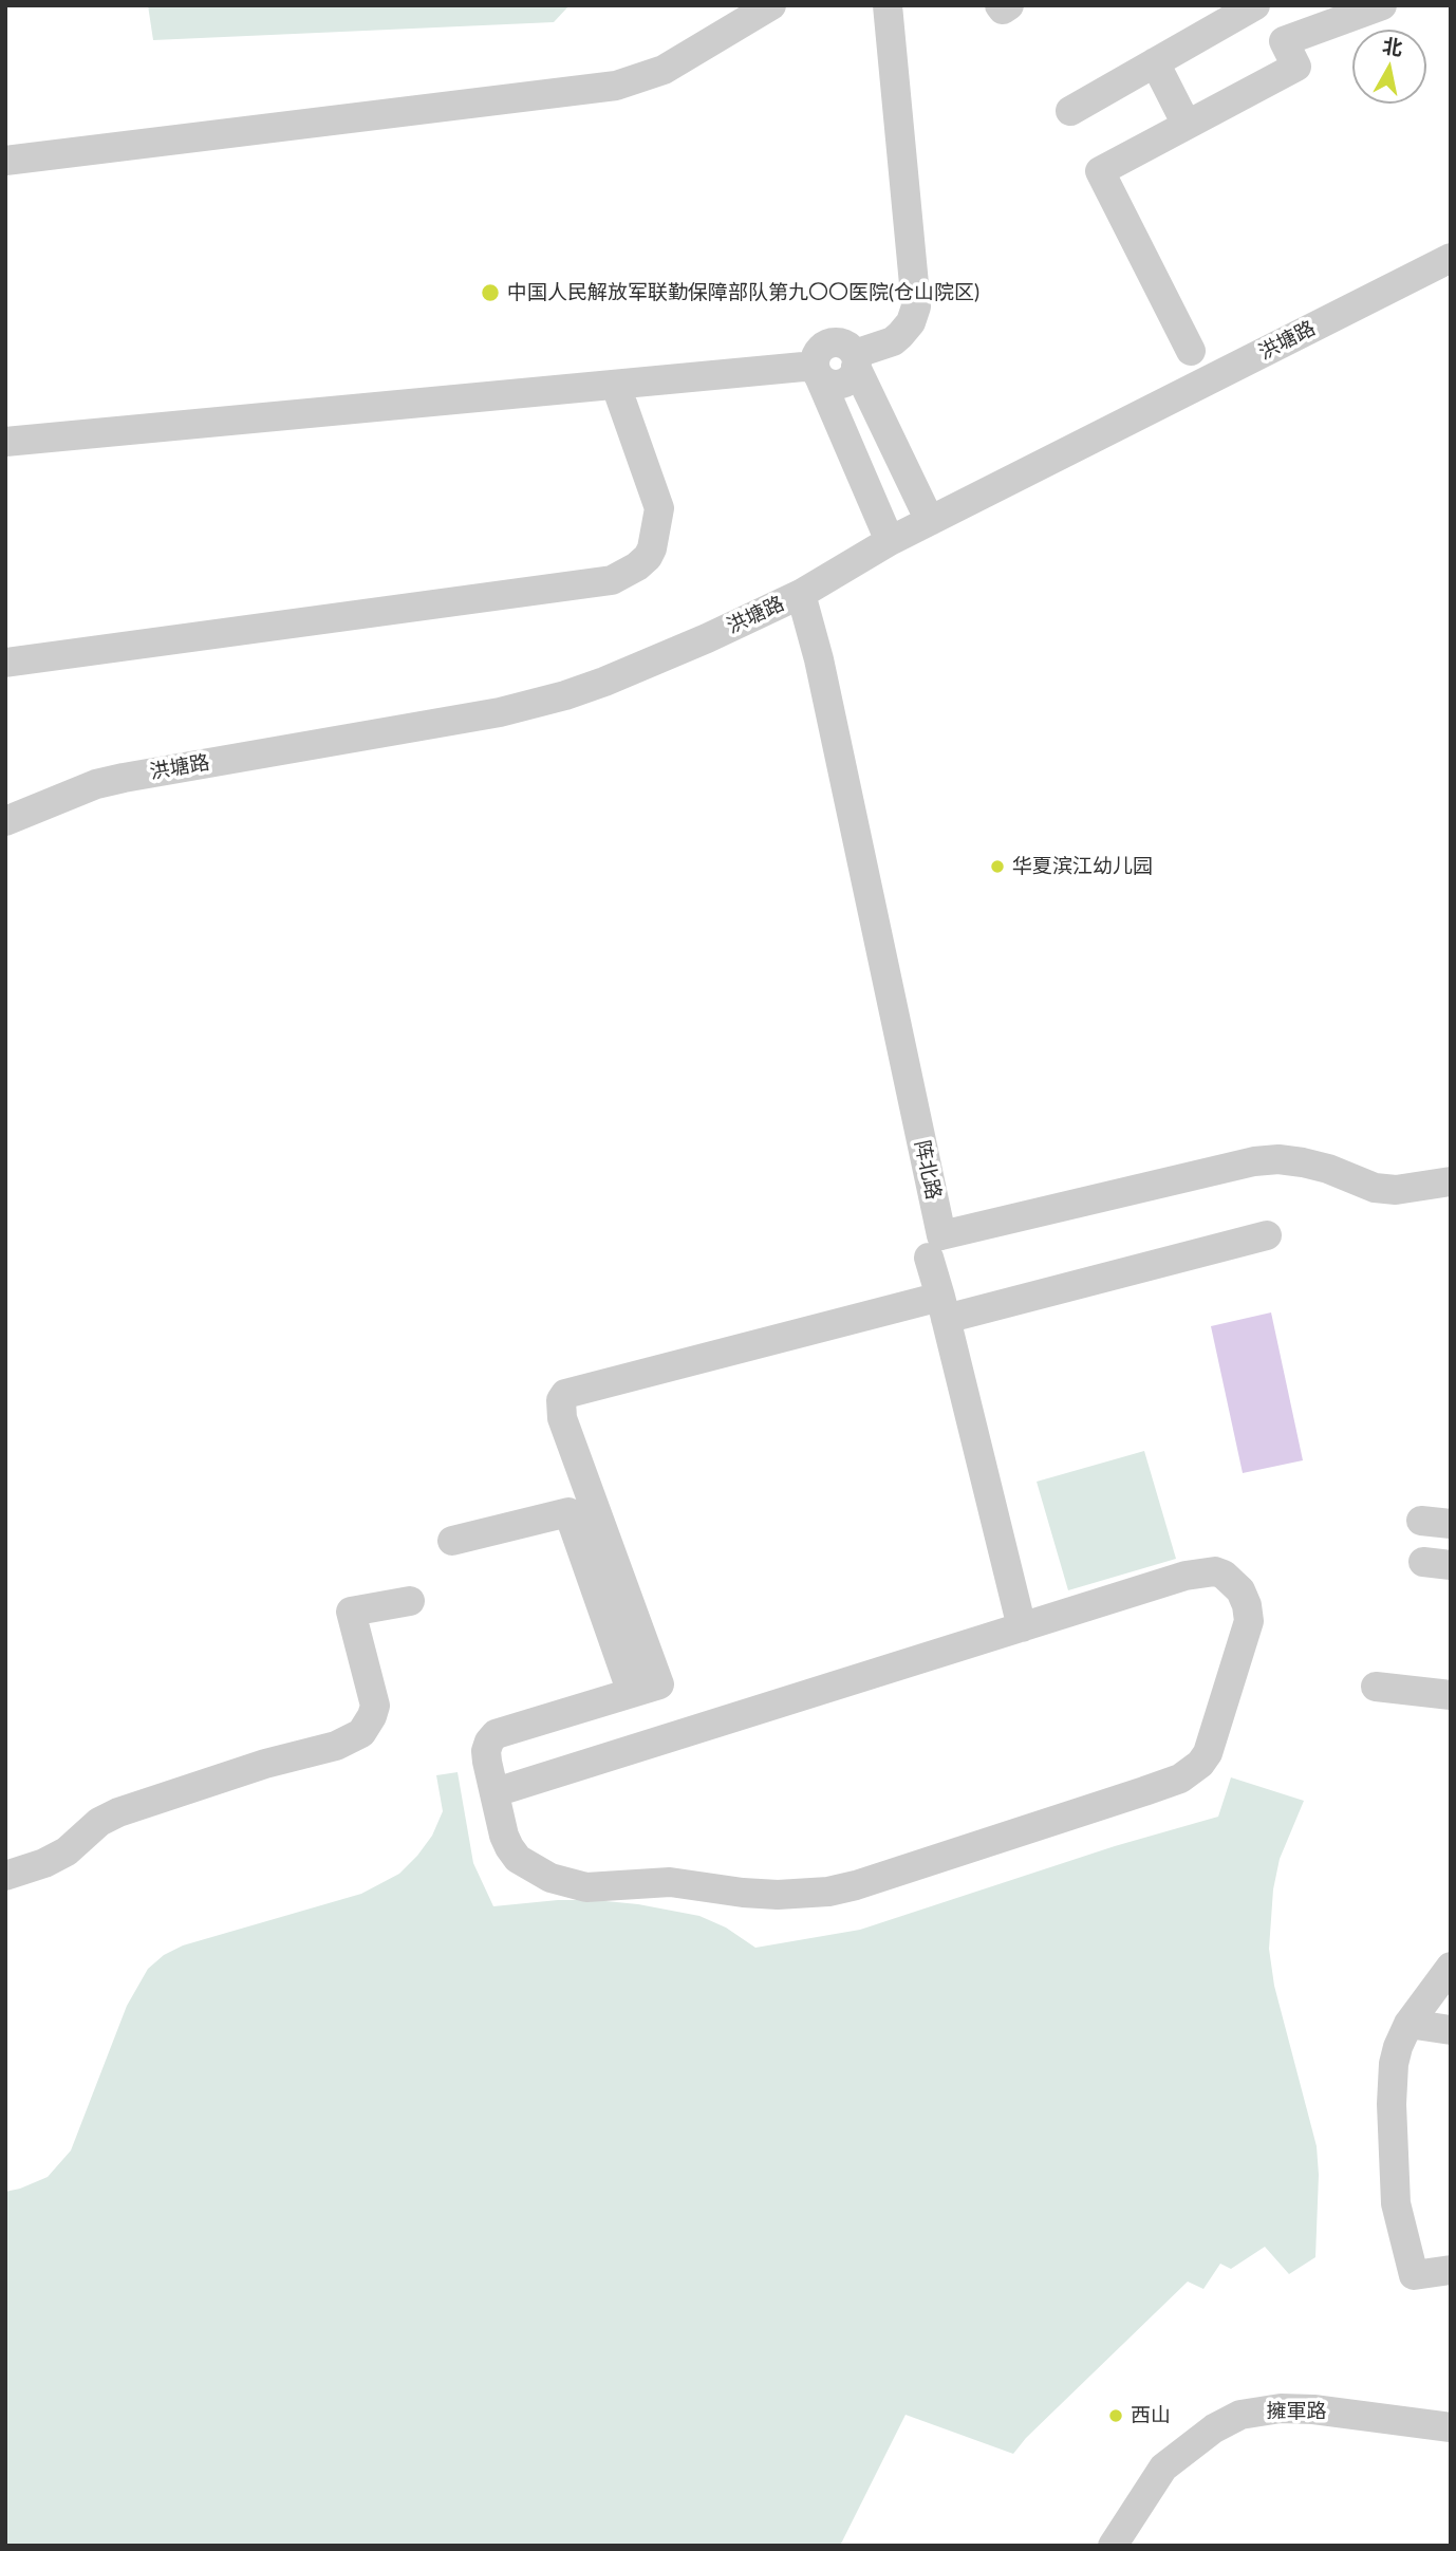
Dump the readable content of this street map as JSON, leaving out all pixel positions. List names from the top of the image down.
{
  "streets": {
    "street": ["洪塘路", "阵北路", "擁軍路"]
  },
  "crossings": [
    ["洪塘路", "阵北路"]
  ],
  "places": ["中国人民解放军联勤保障部队第九〇〇医院(仓山院区)", "华夏滨江幼儿园", "西山"],
  "north": "top"
}
